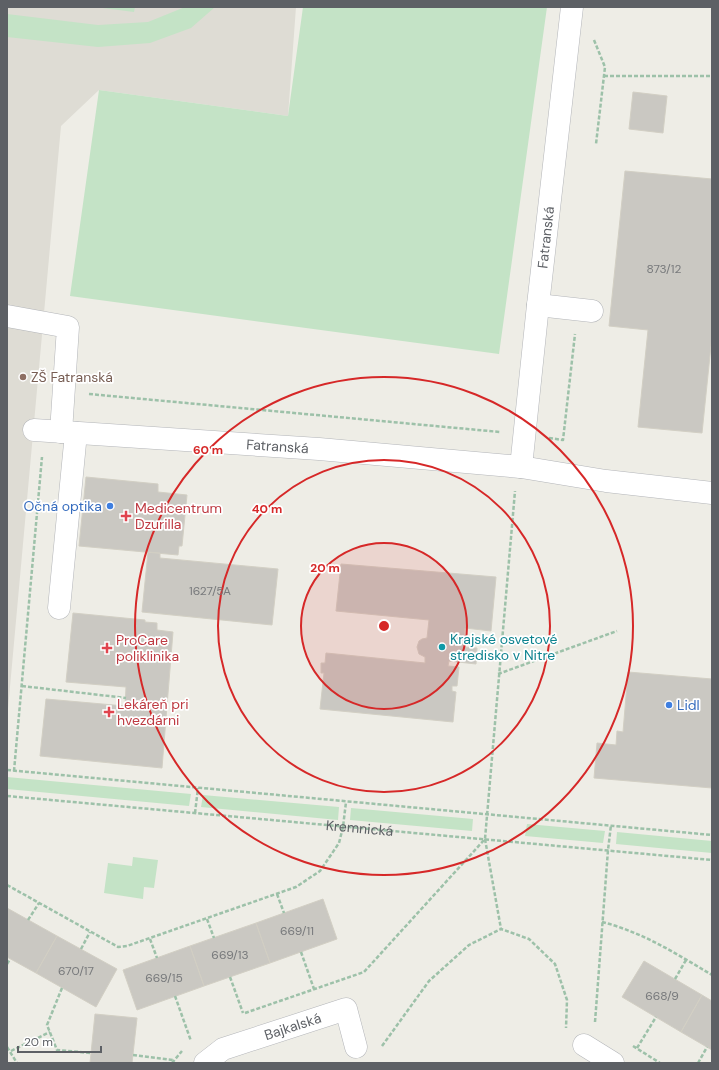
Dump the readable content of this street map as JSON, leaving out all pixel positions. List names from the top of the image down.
{
  "streets": {
    "street": ["Fatranská", "Bajkalská"],
    "path": ["Kremnická"]
  },
  "places": {
    "other": [
      "ZŠ Fatranská",
      "Očná optika",
      "Krajské osvetové stredisko v Nitre",
      "Lidl"
    ],
    "health": ["Medicentrum Dzurilla", "ProCare poliklinika", "Lekáreň pri hvezdárni"]
  },
  "house_numbers": [
    "873/12",
    "1627/5A",
    "669/11",
    "669/13",
    "670/17",
    "669/15",
    "668/9"
  ],
  "scale_bar": "20 m",
  "rings": ["60 m", "40 m", "20 m"]
}
